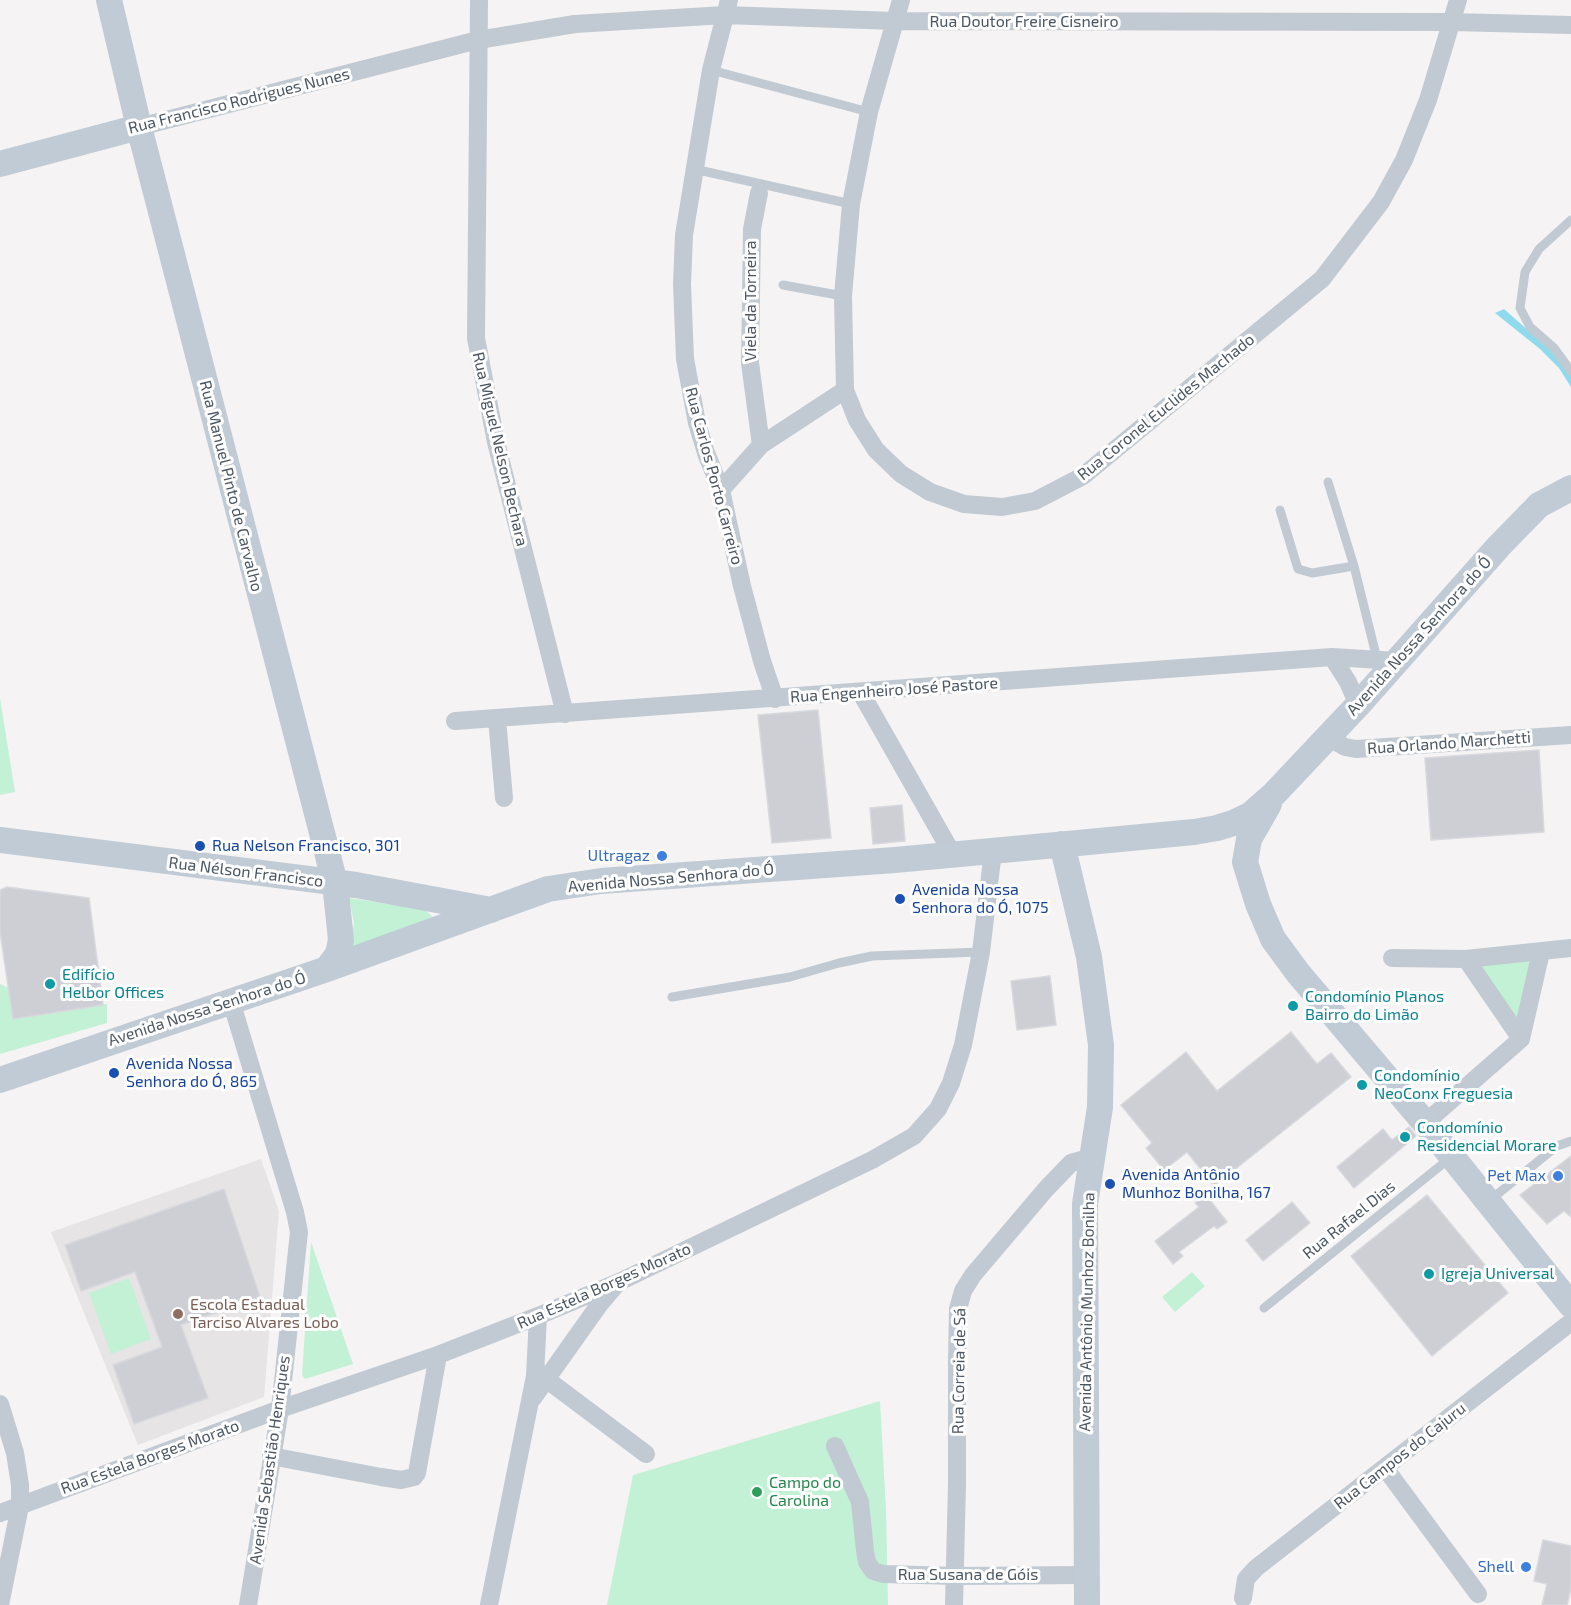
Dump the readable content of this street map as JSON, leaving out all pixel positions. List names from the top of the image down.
{
  "streets": {
    "main road": [
      "Rua Francisco Rodrigues Nunes",
      "Rua Manuel Pinto de Carvalho",
      "Avenida Nossa Senhora do Ó",
      "Rua Nélson Francisco",
      "Avenida Antônio Munhoz Bonilha"
    ],
    "street": [
      "Rua Doutor Freire Cisneiro",
      "Viela da Torneira",
      "Rua Coronel Euclides Machado",
      "Rua Miguel Nelson Bechara",
      "Rua Carlos Porto Carreiro",
      "Rua Engenheiro José Pastore",
      "Rua Orlando Marchetti",
      "Rua Estela Borges Morato",
      "Rua Correia de Sá",
      "Rua Campos do Cajuru",
      "Avenida Sebastião Henriques",
      "Rua Susana de Góis"
    ],
    "lane": ["Rua Rafael Dias"]
  },
  "crossings": [
    ["Rua Doutor Freire Cisneiro", "Rua Francisco Rodrigues Nunes"],
    ["Rua Doutor Freire Cisneiro", "Rua Coronel Euclides Machado"],
    ["Rua Doutor Freire Cisneiro", "Rua Miguel Nelson Bechara"],
    ["Rua Doutor Freire Cisneiro", "Rua Carlos Porto Carreiro"],
    ["Rua Francisco Rodrigues Nunes", "Rua Miguel Nelson Bechara"],
    ["Rua Francisco Rodrigues Nunes", "Rua Manuel Pinto de Carvalho"],
    ["Rua Miguel Nelson Bechara", "Rua Engenheiro José Pastore"],
    ["Rua Carlos Porto Carreiro", "Rua Engenheiro José Pastore"],
    ["Rua Manuel Pinto de Carvalho", "Avenida Nossa Senhora do Ó"],
    ["Rua Manuel Pinto de Carvalho", "Rua Nélson Francisco"],
    ["Avenida Nossa Senhora do Ó", "Rua Engenheiro José Pastore"],
    ["Avenida Nossa Senhora do Ó", "Rua Orlando Marchetti"],
    ["Avenida Nossa Senhora do Ó", "Rua Nélson Francisco"],
    ["Avenida Nossa Senhora do Ó", "Rua Estela Borges Morato"],
    ["Avenida Nossa Senhora do Ó", "Avenida Antônio Munhoz Bonilha"],
    ["Avenida Nossa Senhora do Ó", "Avenida Sebastião Henriques"],
    ["Rua Estela Borges Morato", "Avenida Sebastião Henriques"],
    ["Avenida Antônio Munhoz Bonilha", "Rua Correia de Sá"],
    ["Avenida Antônio Munhoz Bonilha", "Rua Susana de Góis"],
    ["Rua Correia de Sá", "Rua Susana de Góis"]
  ],
  "places": [
    "Rua Nelson Francisco, 301",
    "Ultragaz",
    "Avenida Nossa Senhora do Ó, 1075",
    "Edifício Helbor Offices",
    "Condomínio Planos Bairro do Limão",
    "Avenida Nossa Senhora do Ó, 865",
    "Condomínio NeoConx Freguesia",
    "Condomínio Residencial Morare",
    "Pet Max",
    "Avenida Antônio Munhoz Bonilha, 167",
    "Igreja Universal",
    "Escola Estadual Tarciso Alvares Lobo",
    "Campo do Carolina",
    "Shell"
  ]
}
